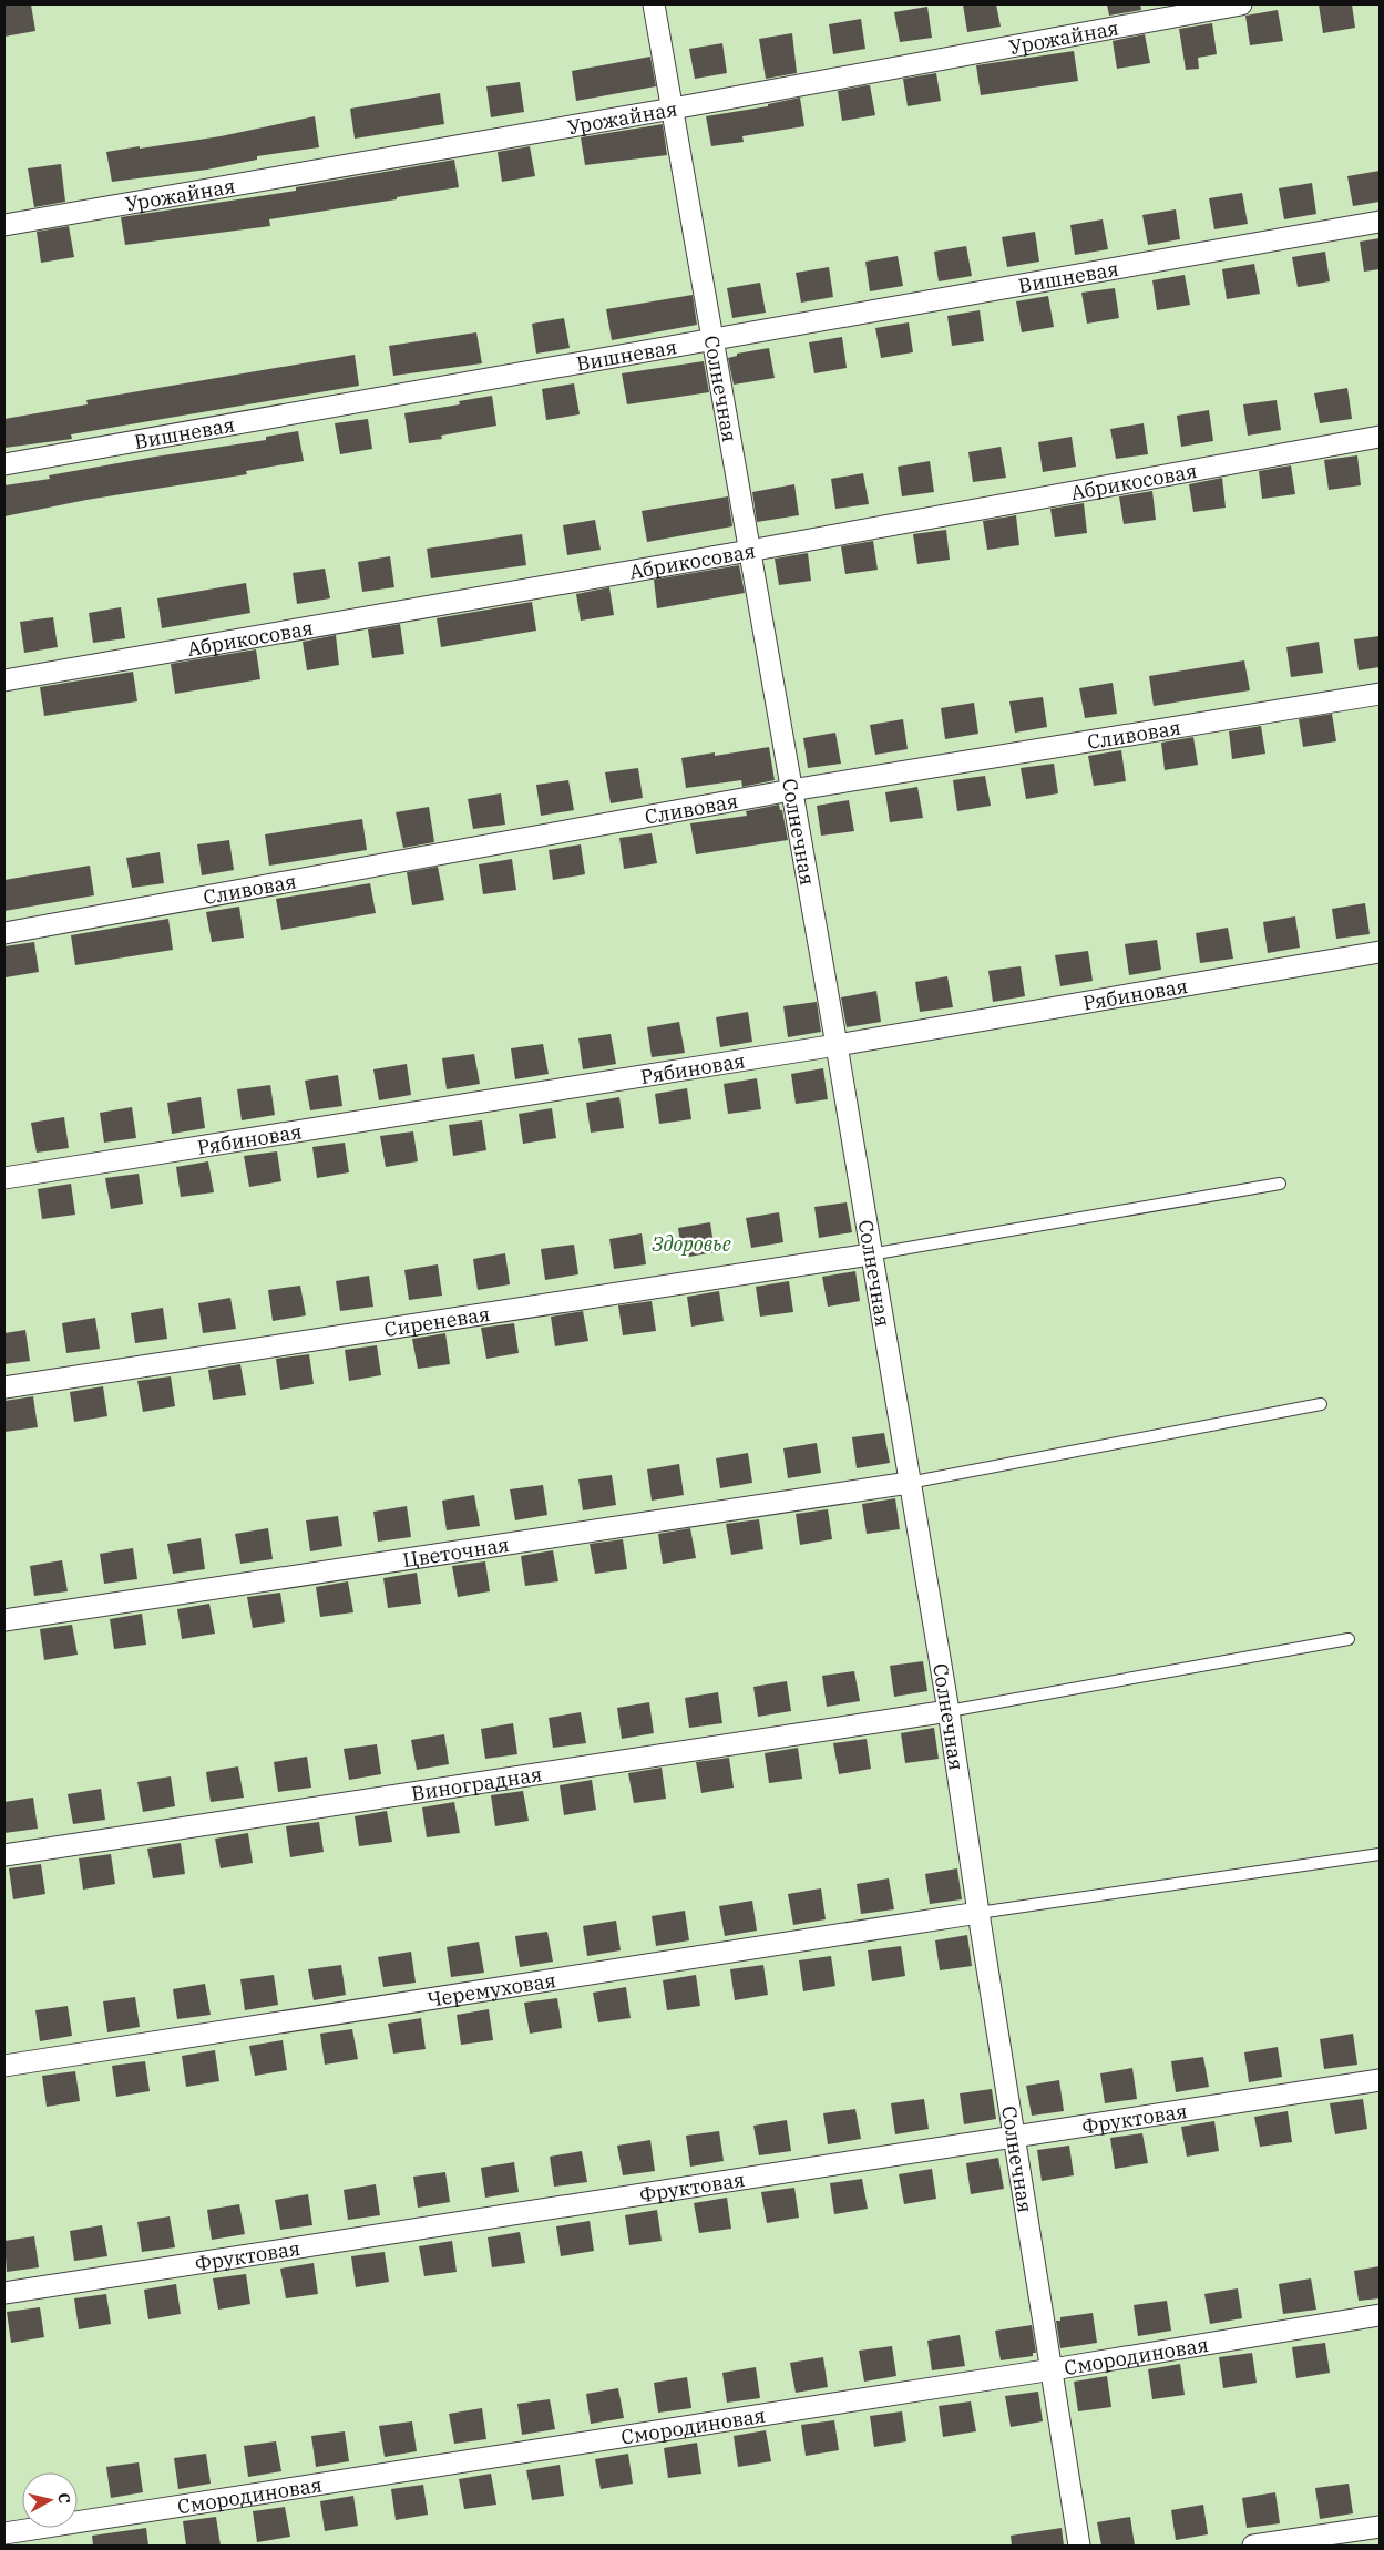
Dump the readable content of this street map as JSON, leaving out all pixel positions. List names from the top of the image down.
{
  "streets": {
    "street": [
      "Урожайная",
      "Вишневая",
      "Солнечная",
      "Абрикосовая",
      "Сливовая",
      "Рябиновая",
      "Сиреневая",
      "Цветочная",
      "Виноградная",
      "Черемуховая",
      "Фруктовая",
      "Смородиновая"
    ]
  },
  "crossings": [
    ["Урожайная", "Солнечная"],
    ["Вишневая", "Солнечная"],
    ["Солнечная", "Абрикосовая"],
    ["Солнечная", "Сливовая"],
    ["Солнечная", "Рябиновая"],
    ["Солнечная", "Сиреневая"],
    ["Солнечная", "Цветочная"],
    ["Солнечная", "Виноградная"],
    ["Солнечная", "Черемуховая"],
    ["Солнечная", "Фруктовая"],
    ["Солнечная", "Смородиновая"]
  ],
  "parks": ["Здоровье"],
  "north": "right"
}
